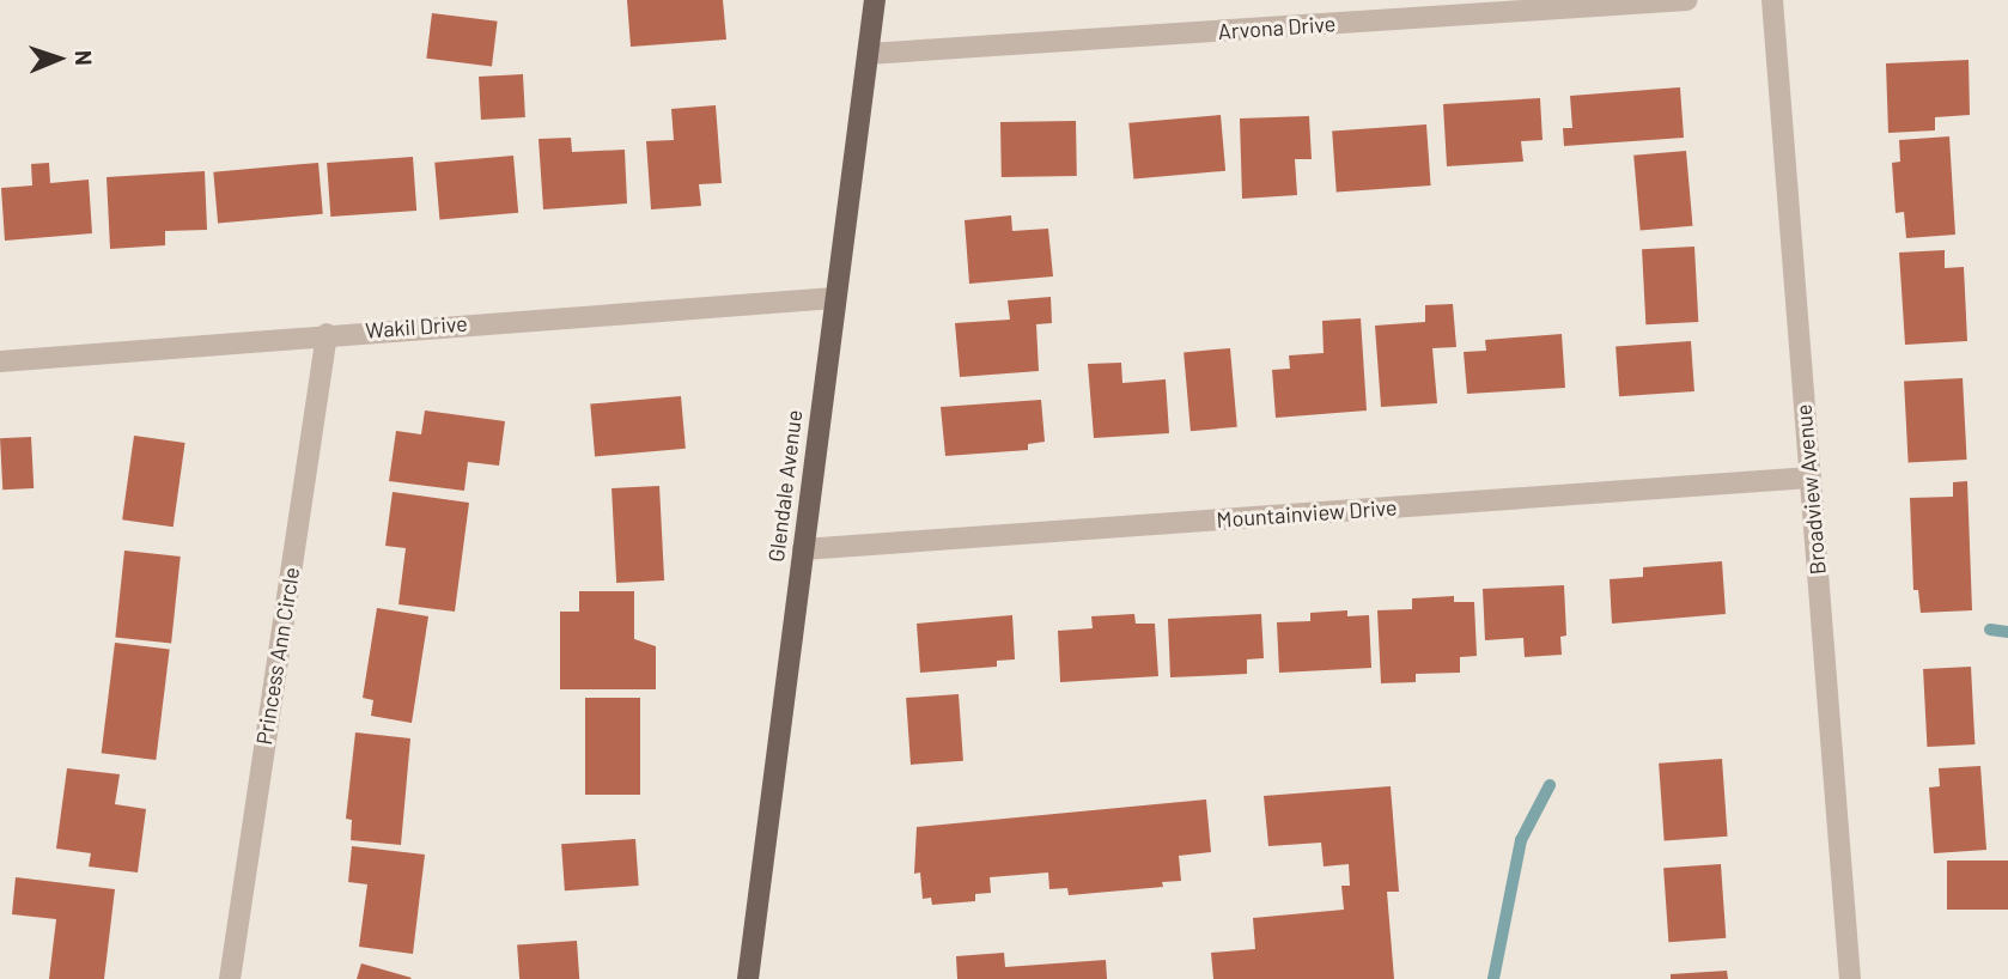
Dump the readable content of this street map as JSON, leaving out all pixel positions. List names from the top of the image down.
{
  "streets": {
    "main road": ["Glendale Avenue"],
    "street": [
      "Arvona Drive",
      "Wakil Drive",
      "Broadview Avenue",
      "Mountainview Drive",
      "Princess Ann Circle"
    ]
  },
  "crossings": [
    ["Arvona Drive", "Glendale Avenue"],
    ["Wakil Drive", "Glendale Avenue"],
    ["Wakil Drive", "Princess Ann Circle"],
    ["Glendale Avenue", "Mountainview Drive"],
    ["Broadview Avenue", "Mountainview Drive"]
  ],
  "north": "right"
}
